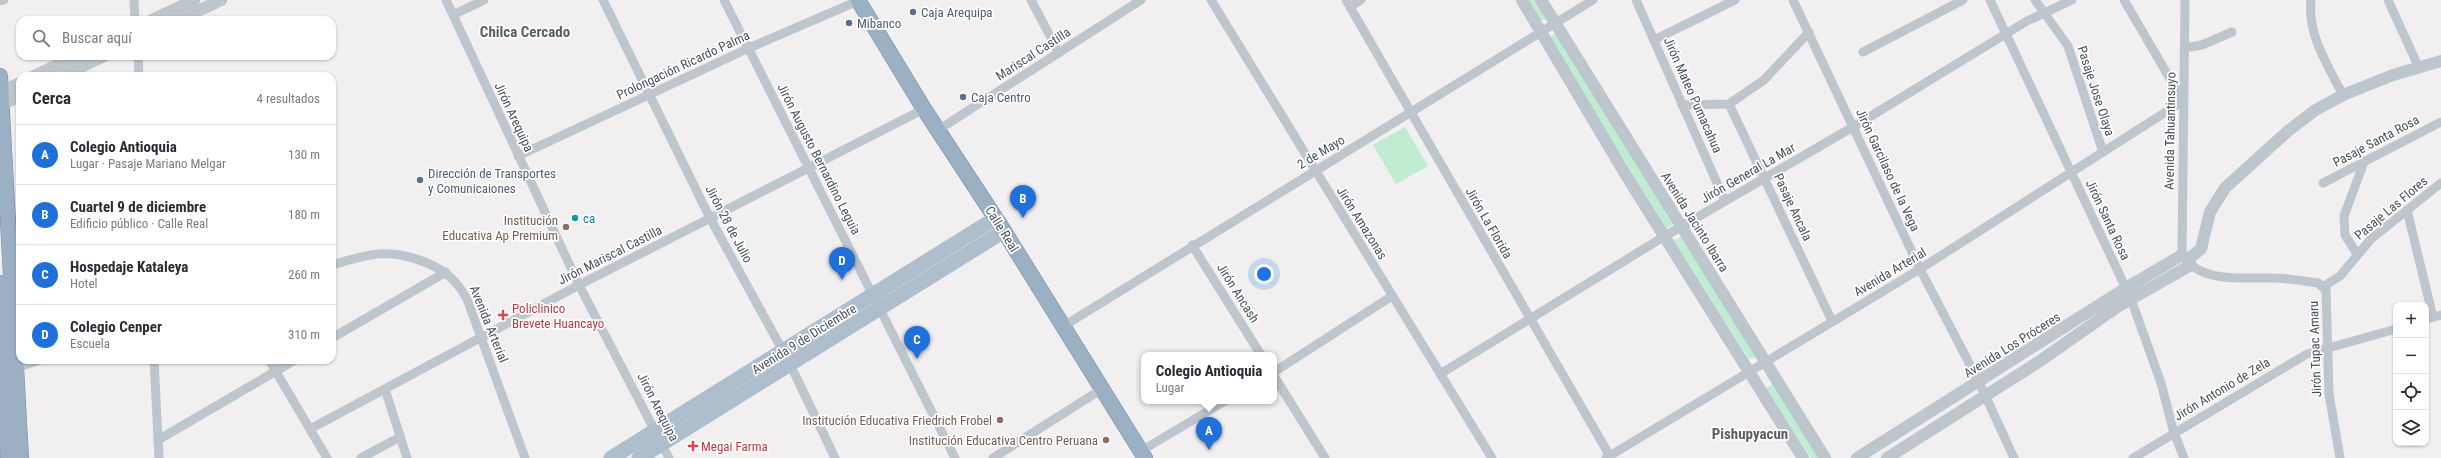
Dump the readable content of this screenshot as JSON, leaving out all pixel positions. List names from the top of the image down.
{
  "streets": {
    "highway": ["Calle Real"],
    "main road": ["Avenida 9 de Diciembre"],
    "street": [
      "Mariscal Castilla",
      "Prolongación Ricardo Palma",
      "Pasaje Jose Olaya",
      "Jirón Mateo Pumacahua",
      "Jirón Arequipa",
      "Avenida Tahuantinsuyo",
      "Pasaje Santa Rosa",
      "2 de Mayo",
      "Jirón Augusto Bernardino Leguia",
      "Jirón Garcilaso de la Vega",
      "Jirón General La Mar",
      "Pasaje Ancala",
      "Pasaje Las Flores",
      "Jirón Santa Rosa",
      "Avenida Jacinto Ibarra",
      "Jirón Amazonas",
      "Jirón La Florida",
      "Jirón 28 de Julio",
      "Jirón Mariscal Castilla",
      "Avenida Arterial",
      "Jirón Ancash",
      "Avenida Los Próceres",
      "Jirón Tupac Amaru",
      "Jirón Antonio de Zela"
    ]
  },
  "crossings": [
    ["Mariscal Castilla", "Calle Real"],
    ["Prolongación Ricardo Palma", "Jirón Arequipa"],
    ["Prolongación Ricardo Palma", "Jirón Augusto Bernardino Leguia"],
    ["Prolongación Ricardo Palma", "Jirón 28 de Julio"],
    ["Prolongación Ricardo Palma", "Calle Real"],
    ["Pasaje Jose Olaya", "Jirón General La Mar"],
    ["Pasaje Jose Olaya", "Avenida Arterial"],
    ["Jirón Mateo Pumacahua", "Jirón General La Mar"],
    ["Jirón Arequipa", "Jirón Mariscal Castilla"],
    ["Jirón Arequipa", "Avenida 9 de Diciembre"],
    ["Avenida Tahuantinsuyo", "Avenida Arterial"],
    ["Avenida Tahuantinsuyo", "Avenida Los Próceres"],
    ["Avenida Tahuantinsuyo", "Jirón Tupac Amaru"],
    ["2 de Mayo", "Avenida Jacinto Ibarra"],
    ["2 de Mayo", "Jirón Amazonas"],
    ["2 de Mayo", "Jirón La Florida"],
    ["2 de Mayo", "Calle Real"],
    ["2 de Mayo", "Jirón Ancash"],
    ["Jirón Augusto Bernardino Leguia", "Jirón Mariscal Castilla"],
    ["Jirón Augusto Bernardino Leguia", "Avenida 9 de Diciembre"],
    ["Jirón Garcilaso de la Vega", "Jirón General La Mar"],
    ["Jirón Garcilaso de la Vega", "Avenida Arterial"],
    ["Jirón Garcilaso de la Vega", "Avenida Los Próceres"],
    ["Jirón General La Mar", "Pasaje Ancala"],
    ["Jirón General La Mar", "Jirón Santa Rosa"],
    ["Jirón General La Mar", "Avenida Jacinto Ibarra"],
    ["Jirón General La Mar", "Jirón Amazonas"],
    ["Jirón General La Mar", "Jirón La Florida"],
    ["Pasaje Ancala", "Avenida Arterial"],
    ["Pasaje Las Flores", "Jirón Tupac Amaru"],
    ["Jirón Santa Rosa", "Avenida Arterial"],
    ["Jirón Santa Rosa", "Avenida Los Próceres"],
    ["Jirón Santa Rosa", "Jirón Antonio de Zela"],
    ["Avenida Jacinto Ibarra", "Avenida Arterial"],
    ["Jirón La Florida", "Avenida Arterial"],
    ["Jirón 28 de Julio", "Jirón Mariscal Castilla"],
    ["Jirón 28 de Julio", "Avenida 9 de Diciembre"],
    ["Calle Real", "Jirón Mariscal Castilla"],
    ["Calle Real", "Avenida 9 de Diciembre"],
    ["Jirón Mariscal Castilla", "Avenida Arterial"],
    ["Avenida Los Próceres", "Jirón Tupac Amaru"],
    ["Jirón Tupac Amaru", "Jirón Antonio de Zela"]
  ],
  "districts": ["Chilca Cercado", "Pishupyacun"],
  "places": {
    "other": [
      "Caja Arequipa",
      "Mibanco",
      "Caja Centro",
      "Dirección de Transportes y Comunicaiones",
      "ca",
      "Institución Educativa Ap Premium",
      "Institución Educativa Friedrich Frobel",
      "Institución Educativa Centro Peruana"
    ],
    "health": ["Policlinico Brevete Huancayo", "Megai Farma"]
  },
  "page": {
    "search": "Buscar aquí",
    "heading": ["Cerca", "4 resultados"],
    "list": [
      {
        "mark": "A",
        "name": "Colegio Antioquia",
        "note": "Lugar · Pasaje Mariano Melgar",
        "value": "130 m"
      },
      {
        "mark": "B",
        "name": "Cuartel 9 de diciembre",
        "note": "Edificio público · Calle Real",
        "value": "180 m"
      },
      {
        "mark": "C",
        "name": "Hospedaje Kataleya",
        "note": "Hotel",
        "value": "260 m"
      },
      {
        "mark": "D",
        "name": "Colegio Cenper",
        "note": "Escuela",
        "value": "310 m"
      }
    ],
    "pins": [
      "B",
      "D",
      "C",
      "A"
    ],
    "map_buttons": ["+", "−"],
    "popup": ["Colegio Antioquia", "Lugar"]
  }
}
